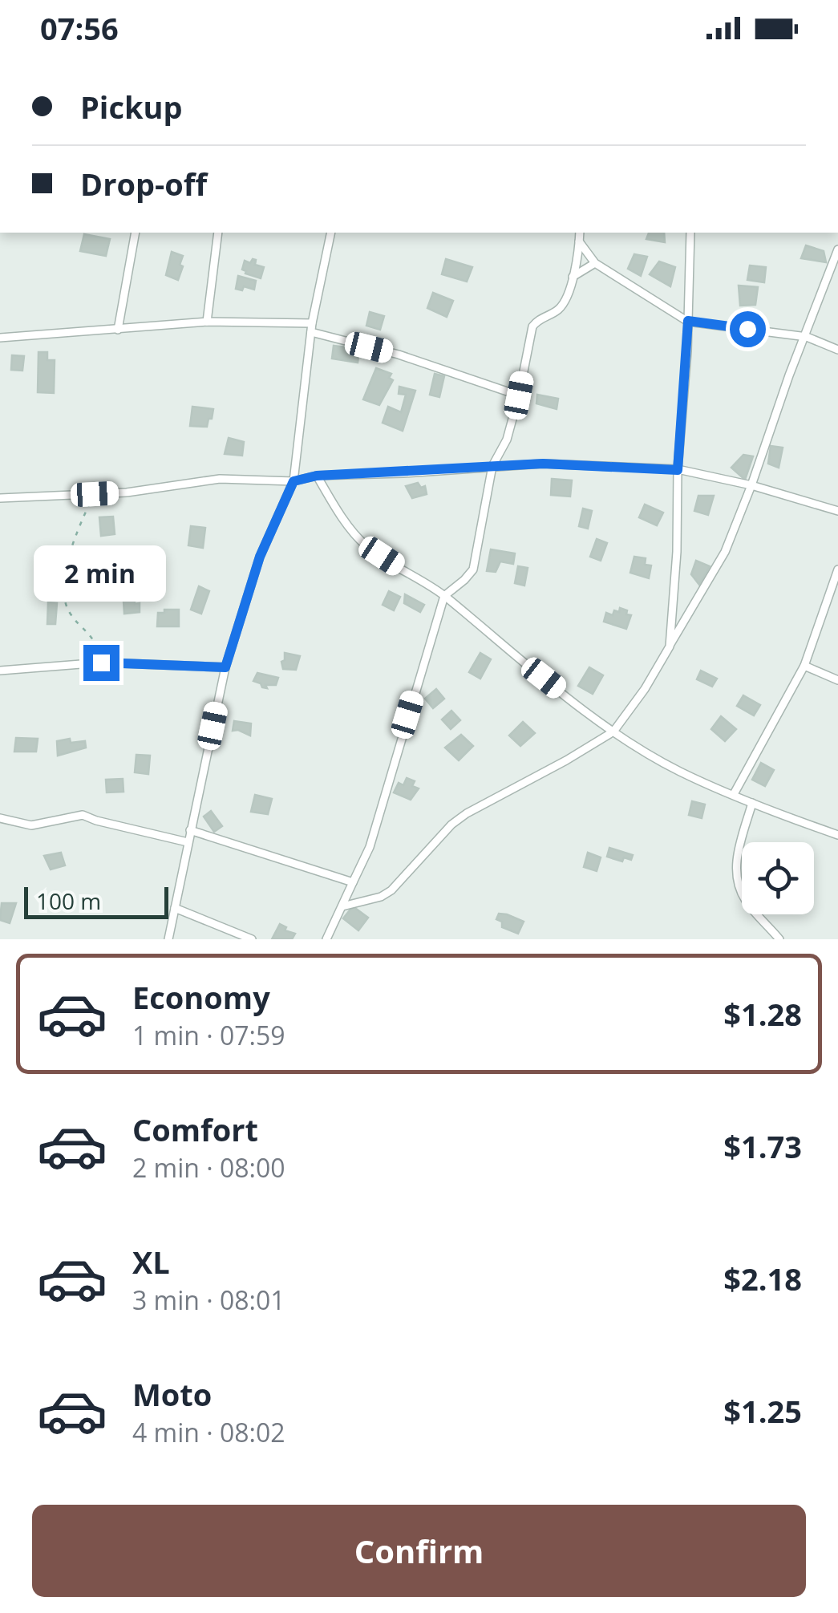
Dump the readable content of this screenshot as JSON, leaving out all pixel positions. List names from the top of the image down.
{
  "scale_bar": "100 m",
  "page": {
    "status": "07:56",
    "banner": ["Pickup", "Drop-off"],
    "bubble": "2 min",
    "scale": "100 m",
    "list": [
      {
        "name": "Economy",
        "note": "1 min · 07:59",
        "value": "$1.28"
      },
      {
        "name": "Comfort",
        "note": "2 min · 08:00",
        "value": "$1.73"
      },
      {
        "name": "XL",
        "note": "3 min · 08:01",
        "value": "$2.18"
      },
      {
        "name": "Moto",
        "note": "4 min · 08:02",
        "value": "$1.25"
      }
    ],
    "buttons": "Confirm"
  }
}
